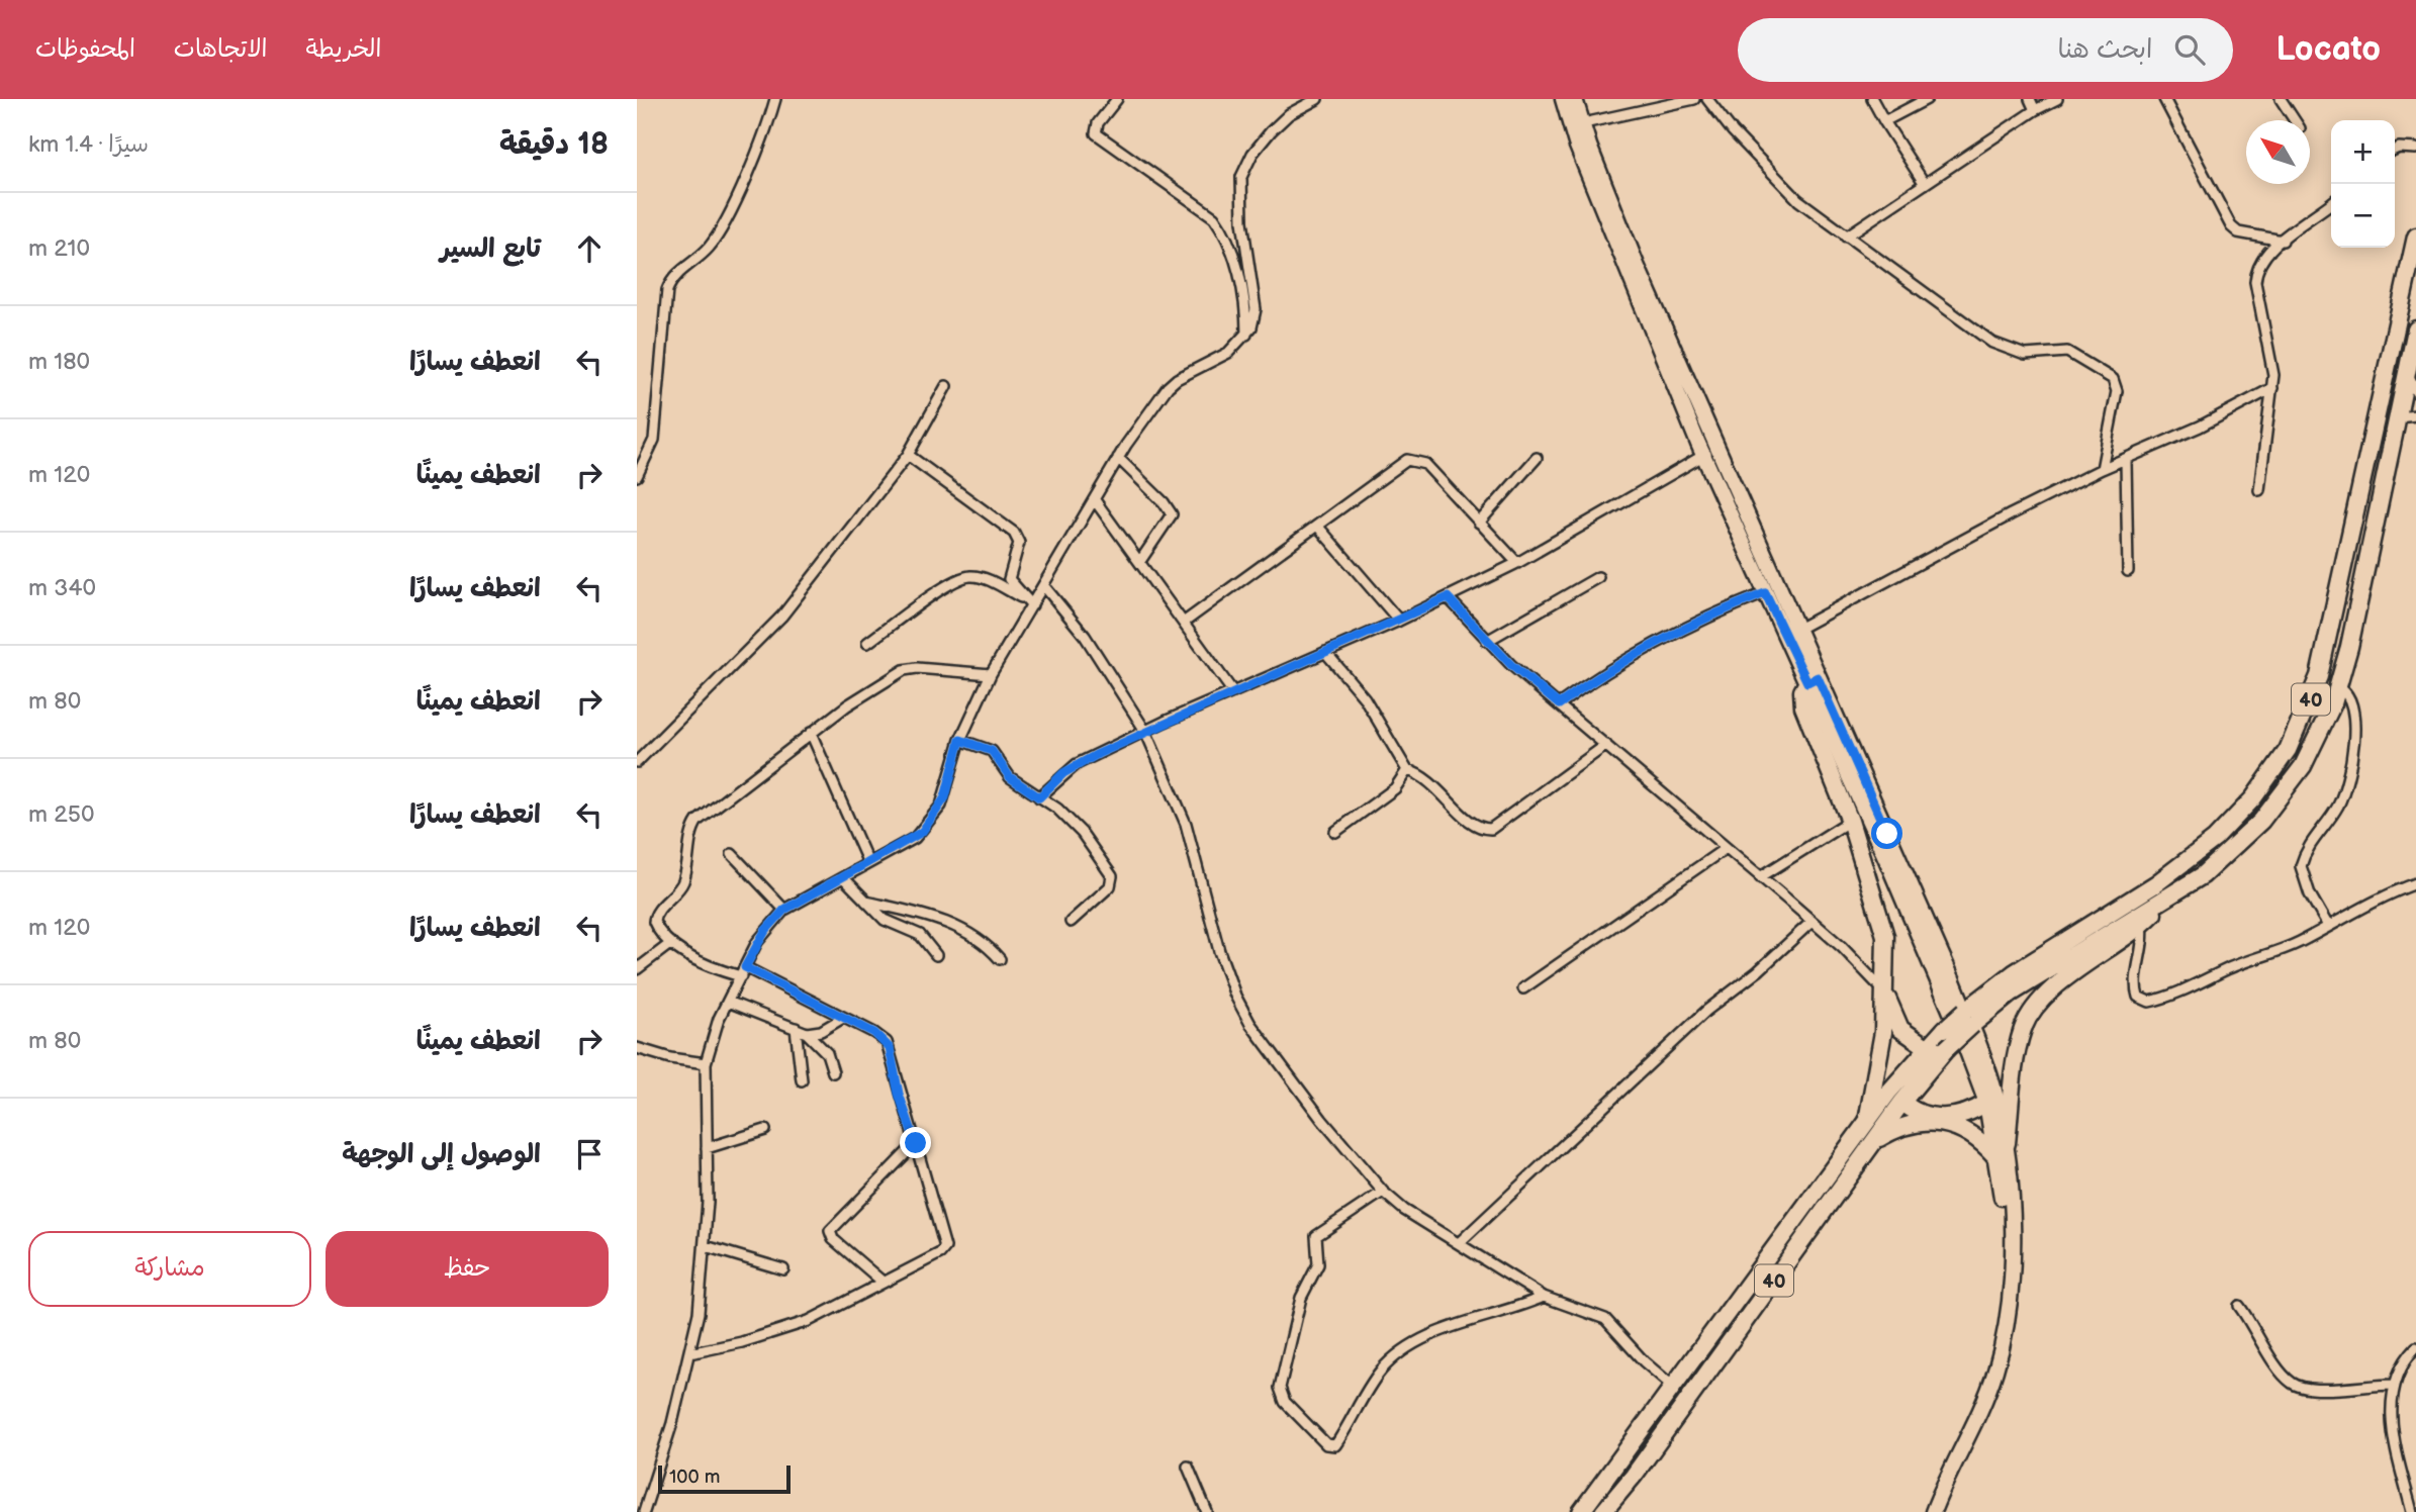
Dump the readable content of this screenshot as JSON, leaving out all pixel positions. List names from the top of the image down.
{
  "streets": {
    "highway": ["40"]
  },
  "scale_bar": "100 m",
  "north": "top left",
  "page": {
    "header": "Locato",
    "search": "ابحث هنا",
    "nav": ["الخريطة", "الاتجاهات", "المحفوظات"],
    "heading": ["18 دقيقة", "سيرًا · 1.4 km"],
    "map_buttons": ["+", "−"],
    "list": [
      ["تابع السير", "210 m"],
      ["انعطف يسارًا", "180 m"],
      ["انعطف يمينًا", "120 m"],
      ["انعطف يسارًا", "340 m"],
      ["انعطف يمينًا", "80 m"],
      ["انعطف يسارًا", "250 m"],
      ["انعطف يسارًا", "120 m"],
      ["انعطف يمينًا", "80 m"],
      "الوصول إلى الوجهة"
    ],
    "buttons": ["حفظ", "مشاركة"],
    "scale": "100 m"
  }
}
